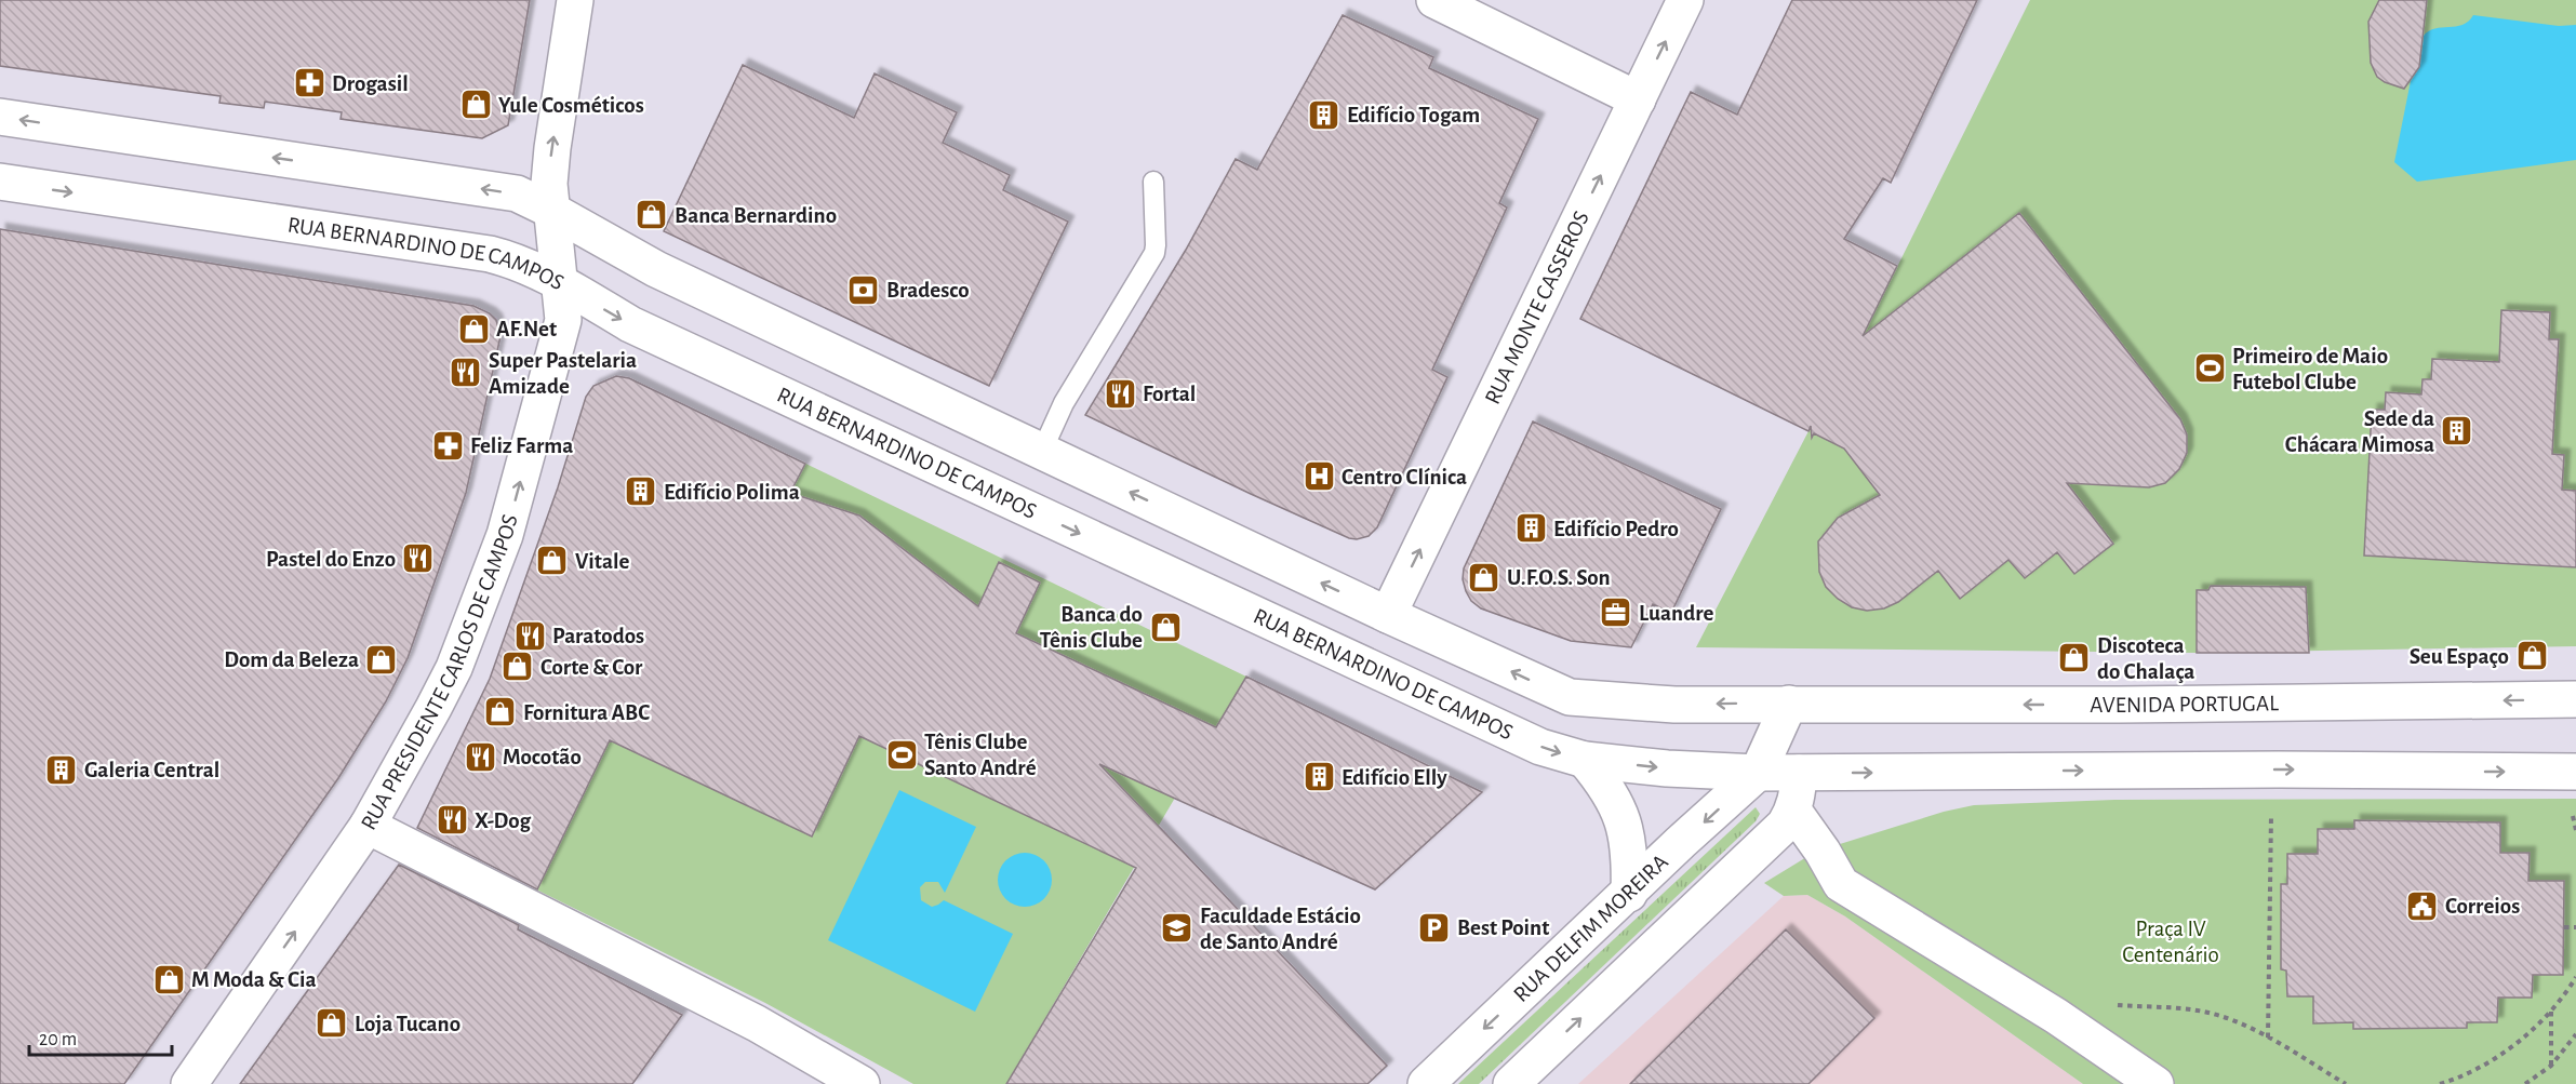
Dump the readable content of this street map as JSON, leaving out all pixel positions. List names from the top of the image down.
{
  "streets": {
    "main road": [
      "RUA BERNARDINO DE CAMPOS",
      "RUA MONTE CASSEROS",
      "RUA PRESIDENTE CARLOS DE CAMPOS",
      "AVENIDA PORTUGAL",
      "RUA DELFIM MOREIRA"
    ]
  },
  "crossings": [
    ["RUA BERNARDINO DE CAMPOS", "RUA PRESIDENTE CARLOS DE CAMPOS"],
    ["RUA BERNARDINO DE CAMPOS", "RUA DELFIM MOREIRA"]
  ],
  "one_way": ["RUA MONTE CASSEROS", "RUA PRESIDENTE CARLOS DE CAMPOS"],
  "parks": ["Praça IV Centenário"],
  "places": {
    "pharmacy": ["Drogasil", "Feliz Farma"],
    "shop": [
      "Yule Cosméticos",
      "Banca Bernardino",
      "AF.Net",
      "Vitale",
      "U.F.O.S. Son",
      "Banca do Tênis Clube",
      "Seu Espaço",
      "Discoteca do Chalaça",
      "Dom da Beleza",
      "Corte & Cor",
      "Fornitura ABC",
      "M Moda & Cia",
      "Loja Tucano"
    ],
    "building": [
      "Edifício Togam",
      "Sede da Chácara Mimosa",
      "Edifício Polima",
      "Edifício Pedro",
      "Galeria Central",
      "Edifício Elly"
    ],
    "bank": ["Bradesco"],
    "sports": ["Primeiro de Maio Futebol Clube", "Tênis Clube Santo André"],
    "restaurant": [
      "Super Pastelaria Amizade",
      "Fortal",
      "Pastel do Enzo",
      "Paratodos",
      "Mocotão",
      "X-Dog"
    ],
    "hospital": ["Centro Clínica"],
    "office": ["Luandre"],
    "public building": ["Correios"],
    "parking": ["Best Point"],
    "school or university": ["Faculdade Estácio de Santo André"]
  },
  "scale_bar": "20 m"
}
